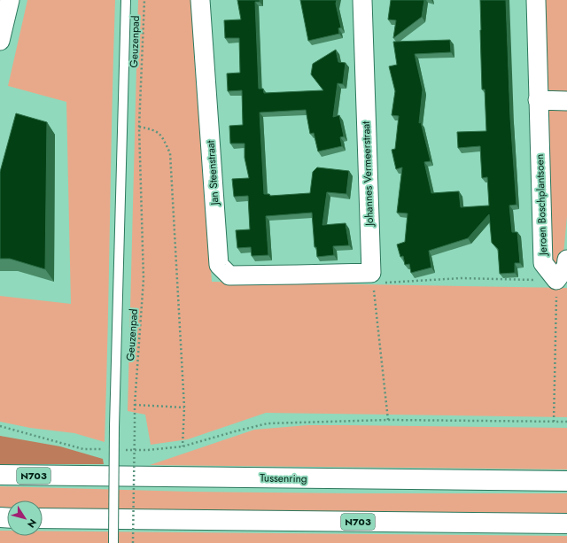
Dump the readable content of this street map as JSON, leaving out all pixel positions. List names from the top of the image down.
{
  "streets": {
    "highway": ["N703", "Tussenring"],
    "street": ["Jan Steenstraat", "Johannes Vermeerstraat", "Jeroen Boschplantsoen"],
    "path": ["Geuzenpad"]
  },
  "crossings": [
    ["Jan Steenstraat", "Johannes Vermeerstraat"]
  ],
  "north": "bottom right"
}
